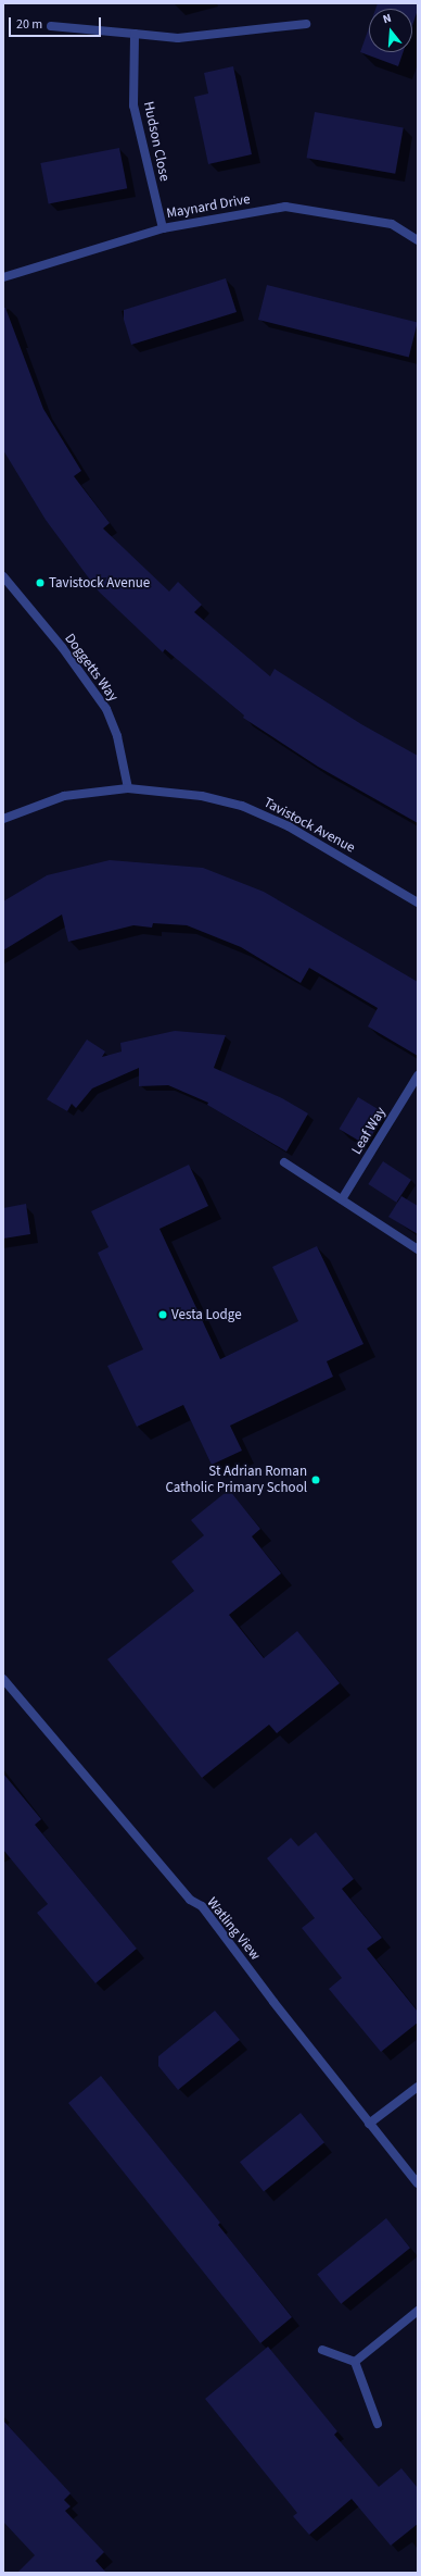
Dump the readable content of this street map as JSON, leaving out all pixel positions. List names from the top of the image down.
{
  "streets": {
    "street": [
      "Hudson Close",
      "Maynard Drive",
      "Doggetts Way",
      "Tavistock Avenue",
      "Leaf Way",
      "Watling View"
    ]
  },
  "crossings": [
    ["Hudson Close", "Maynard Drive"],
    ["Doggetts Way", "Tavistock Avenue"]
  ],
  "places": ["Tavistock Avenue", "Vesta Lodge", "St Adrian Roman Catholic Primary School"],
  "scale_bar": "20 m",
  "north": "top"
}
